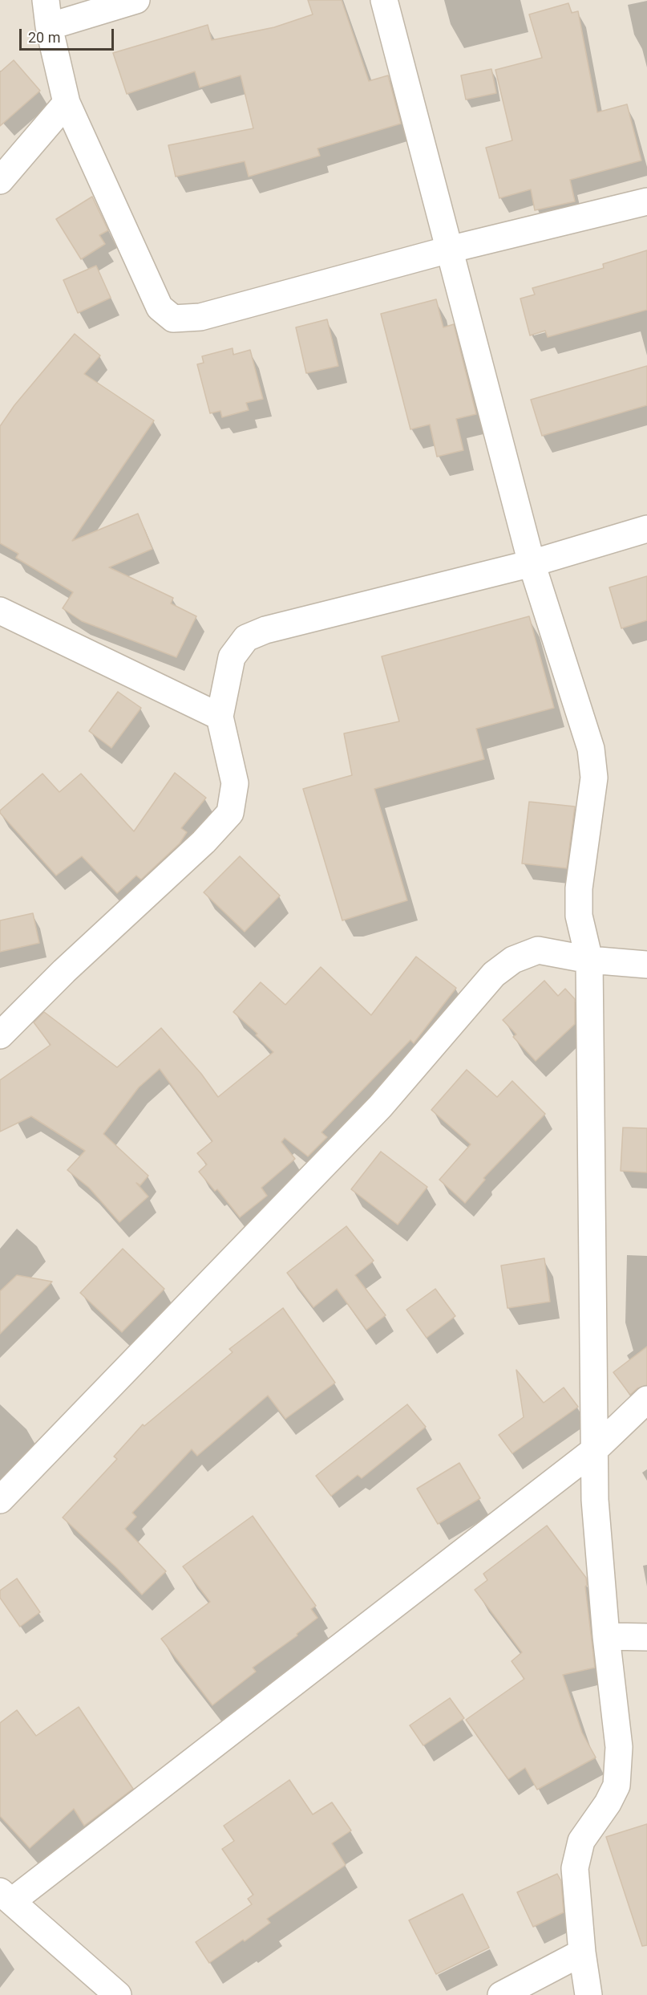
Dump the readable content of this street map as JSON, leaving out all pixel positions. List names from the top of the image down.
{
  "scale_bar": "20 m"
}
